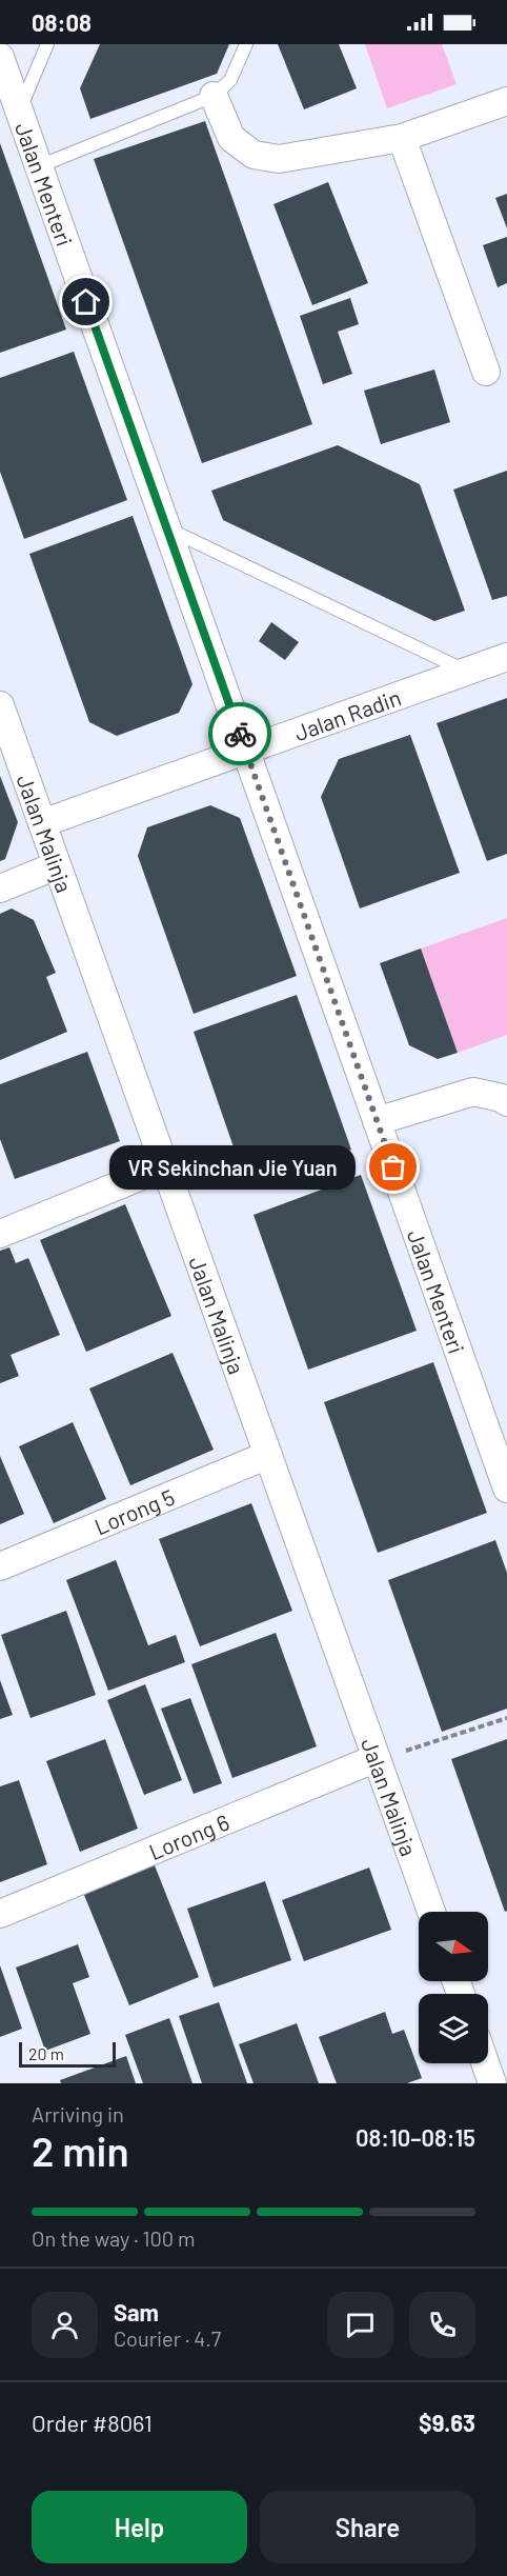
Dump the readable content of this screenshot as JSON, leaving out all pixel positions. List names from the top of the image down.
{
  "streets": {
    "street": [
      "Jalan Menteri",
      "Jalan Radin",
      "Jalan Malinja",
      "Lorong 5",
      "Lorong 6"
    ]
  },
  "crossings": [
    ["Jalan Menteri", "Jalan Radin"],
    ["Jalan Radin", "Jalan Malinja"],
    ["Jalan Malinja", "Lorong 5"],
    ["Jalan Malinja", "Lorong 6"]
  ],
  "places": ["VR Sekinchan Jie Yuan"],
  "scale_bar": "20 m",
  "north": "right",
  "page": {
    "status": "08:08",
    "bubble": "VR Sekinchan Jie Yuan",
    "scale": "20 m",
    "heading": ["2 min", "Arriving in", "08:10–08:15"],
    "panel": [
      "Sam",
      "Courier · 4.7",
      "Order #8061",
      "$9.63"
    ],
    "bar": "On the way · 100 m",
    "buttons": ["Help", "Share"]
  }
}
